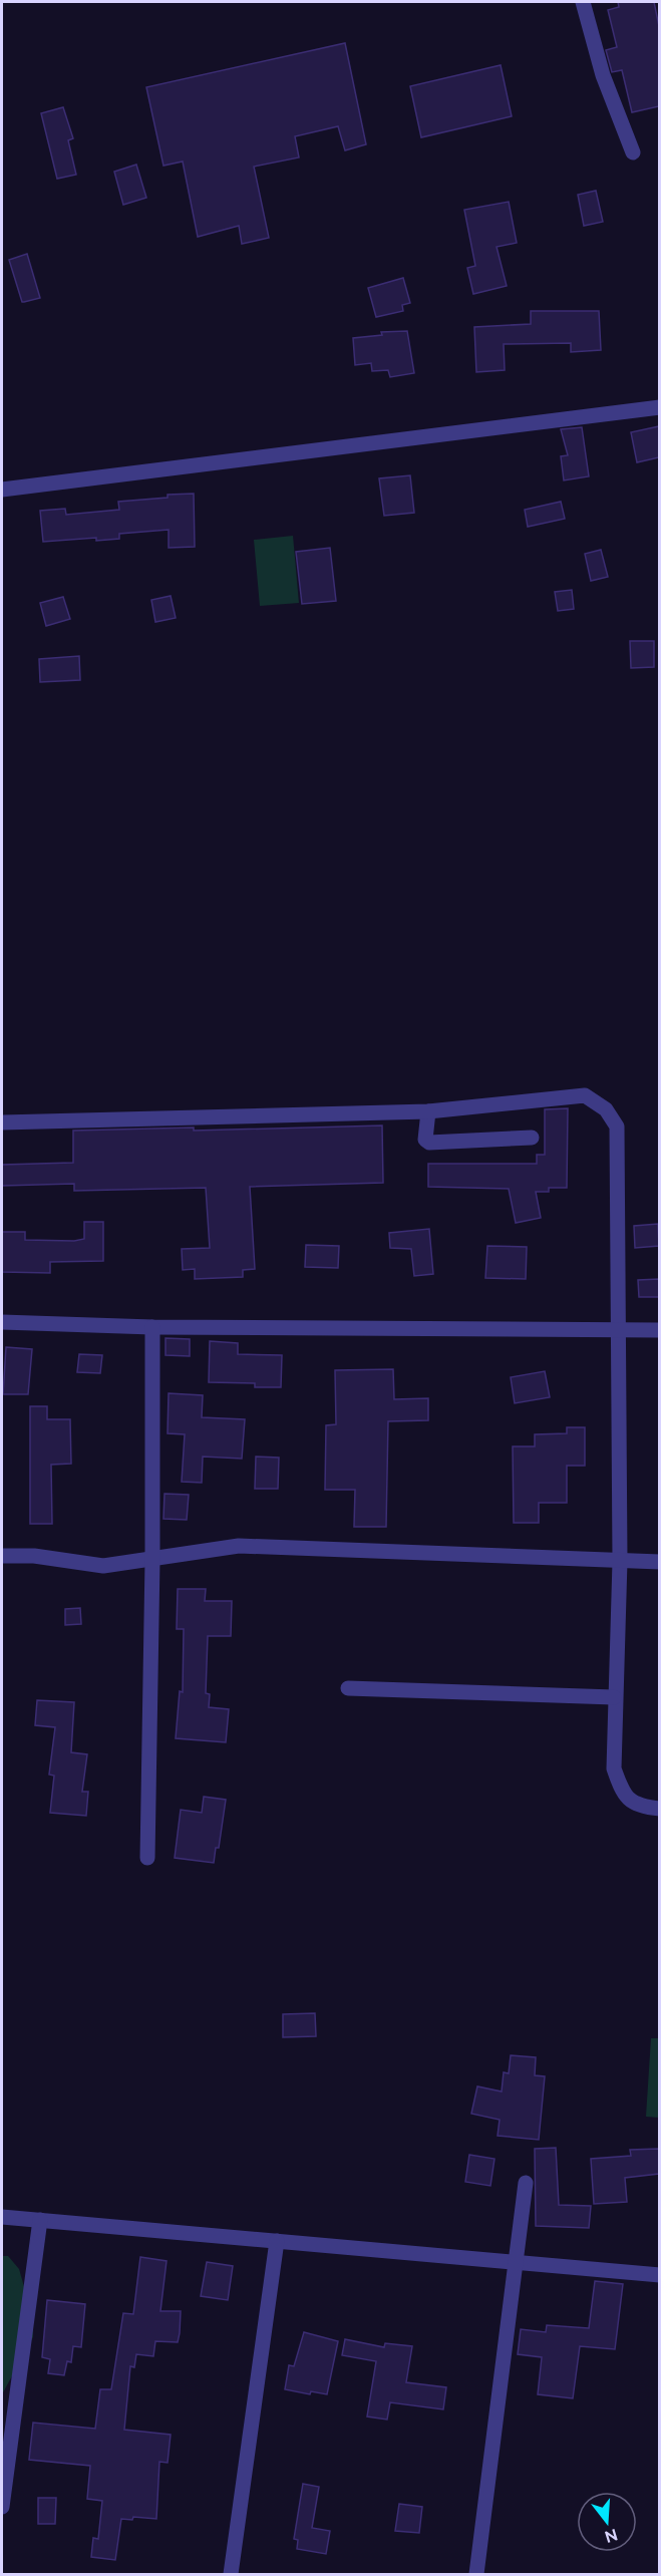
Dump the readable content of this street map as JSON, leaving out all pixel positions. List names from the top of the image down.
{
  "north": "bottom"
}
